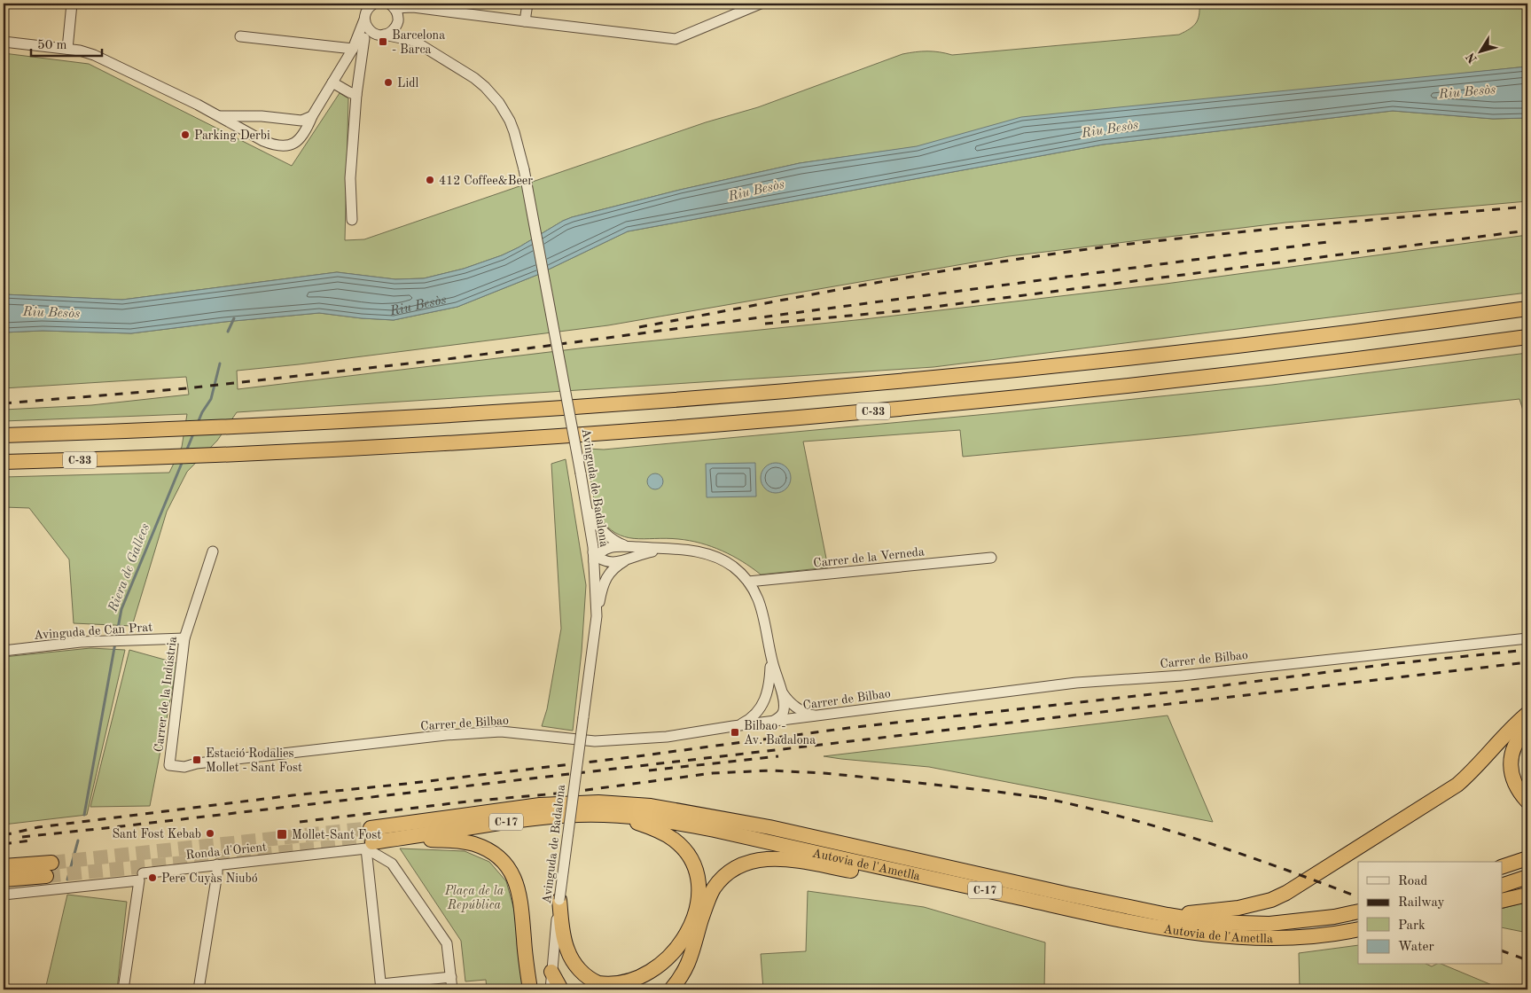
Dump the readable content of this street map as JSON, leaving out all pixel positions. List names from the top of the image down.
{
  "streets": {
    "highway": ["C-33", "C-17", "Autovia de l'Ametlla"],
    "street": [
      "Avinguda de Badalona",
      "Carrer de la Verneda",
      "Avinguda de Can Prat",
      "Carrer de Bilbao",
      "Carrer de la Indústria",
      "Ronda d'Orient"
    ]
  },
  "crossings": [
    ["Avinguda de Can Prat", "Carrer de la Indústria"],
    ["Carrer de Bilbao", "Carrer de la Indústria"],
    ["C-17", "Ronda d'Orient"],
    ["C-17", "Autovia de l'Ametlla"],
    ["Ronda d'Orient", "Autovia de l'Ametlla"]
  ],
  "water": ["Riu Besòs", "Riera de Gallecs"],
  "parks": ["Plaça de la República"],
  "places": {
    "transit": [
      "Barcelona - Barca",
      "Bilbao - Av. Badalona",
      "Estació Rodalies Mollet - Sant Fost",
      "Mollet-Sant Fost"
    ],
    "other": [
      "Lidl",
      "Parking Derbi",
      "412 Coffee&Beer",
      "Sant Fost Kebab",
      "Pere Cuyàs Niubó"
    ]
  },
  "legend": [
    "Road",
    "Railway",
    "Park",
    "Water"
  ],
  "scale_bar": "50 m",
  "north": "bottom left"
}
